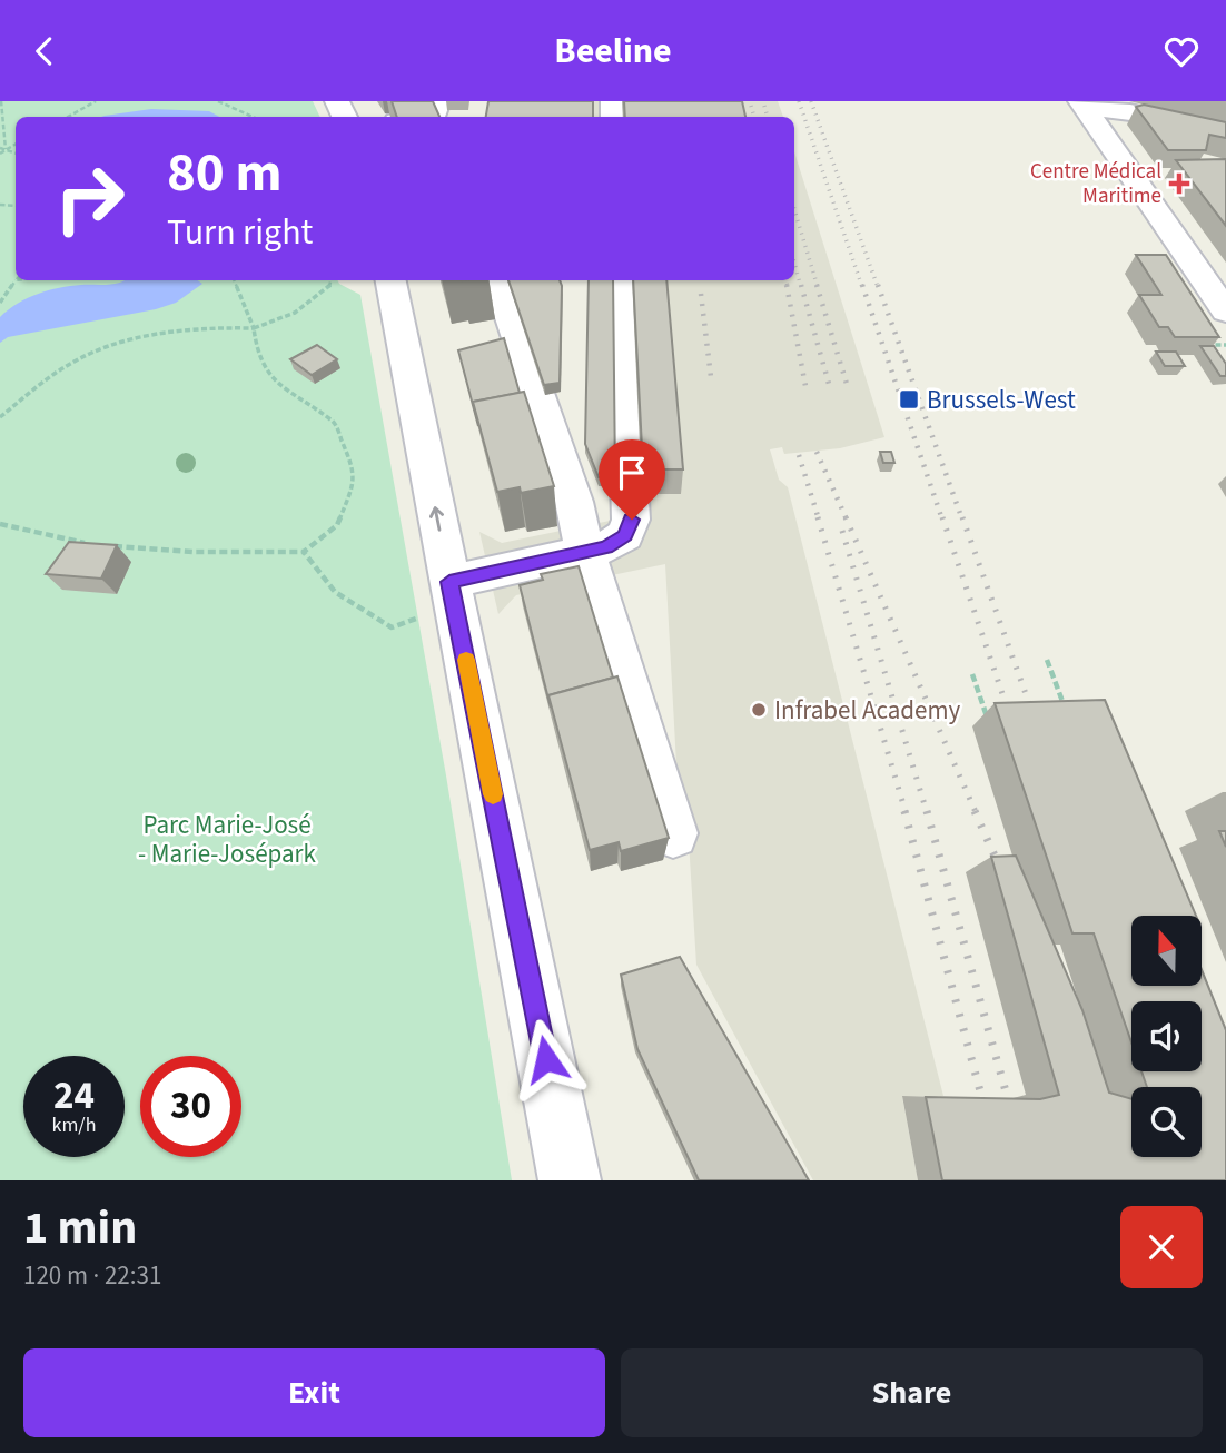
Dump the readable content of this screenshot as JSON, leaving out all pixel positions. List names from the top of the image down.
{
  "parks": ["Parc Marie-José - Marie-Josépark"],
  "places": {
    "health": ["Centre Médical Maritime"],
    "transit": ["Brussels-West"],
    "other": ["Infrabel Academy"]
  },
  "north": "top",
  "page": {
    "header": "Beeline",
    "turn": ["80 m", "Turn right"],
    "speed": "24 km/h",
    "limit": "30",
    "heading": ["1 min", "120 m · 22:31"],
    "buttons": ["Exit", "Share"]
  }
}
